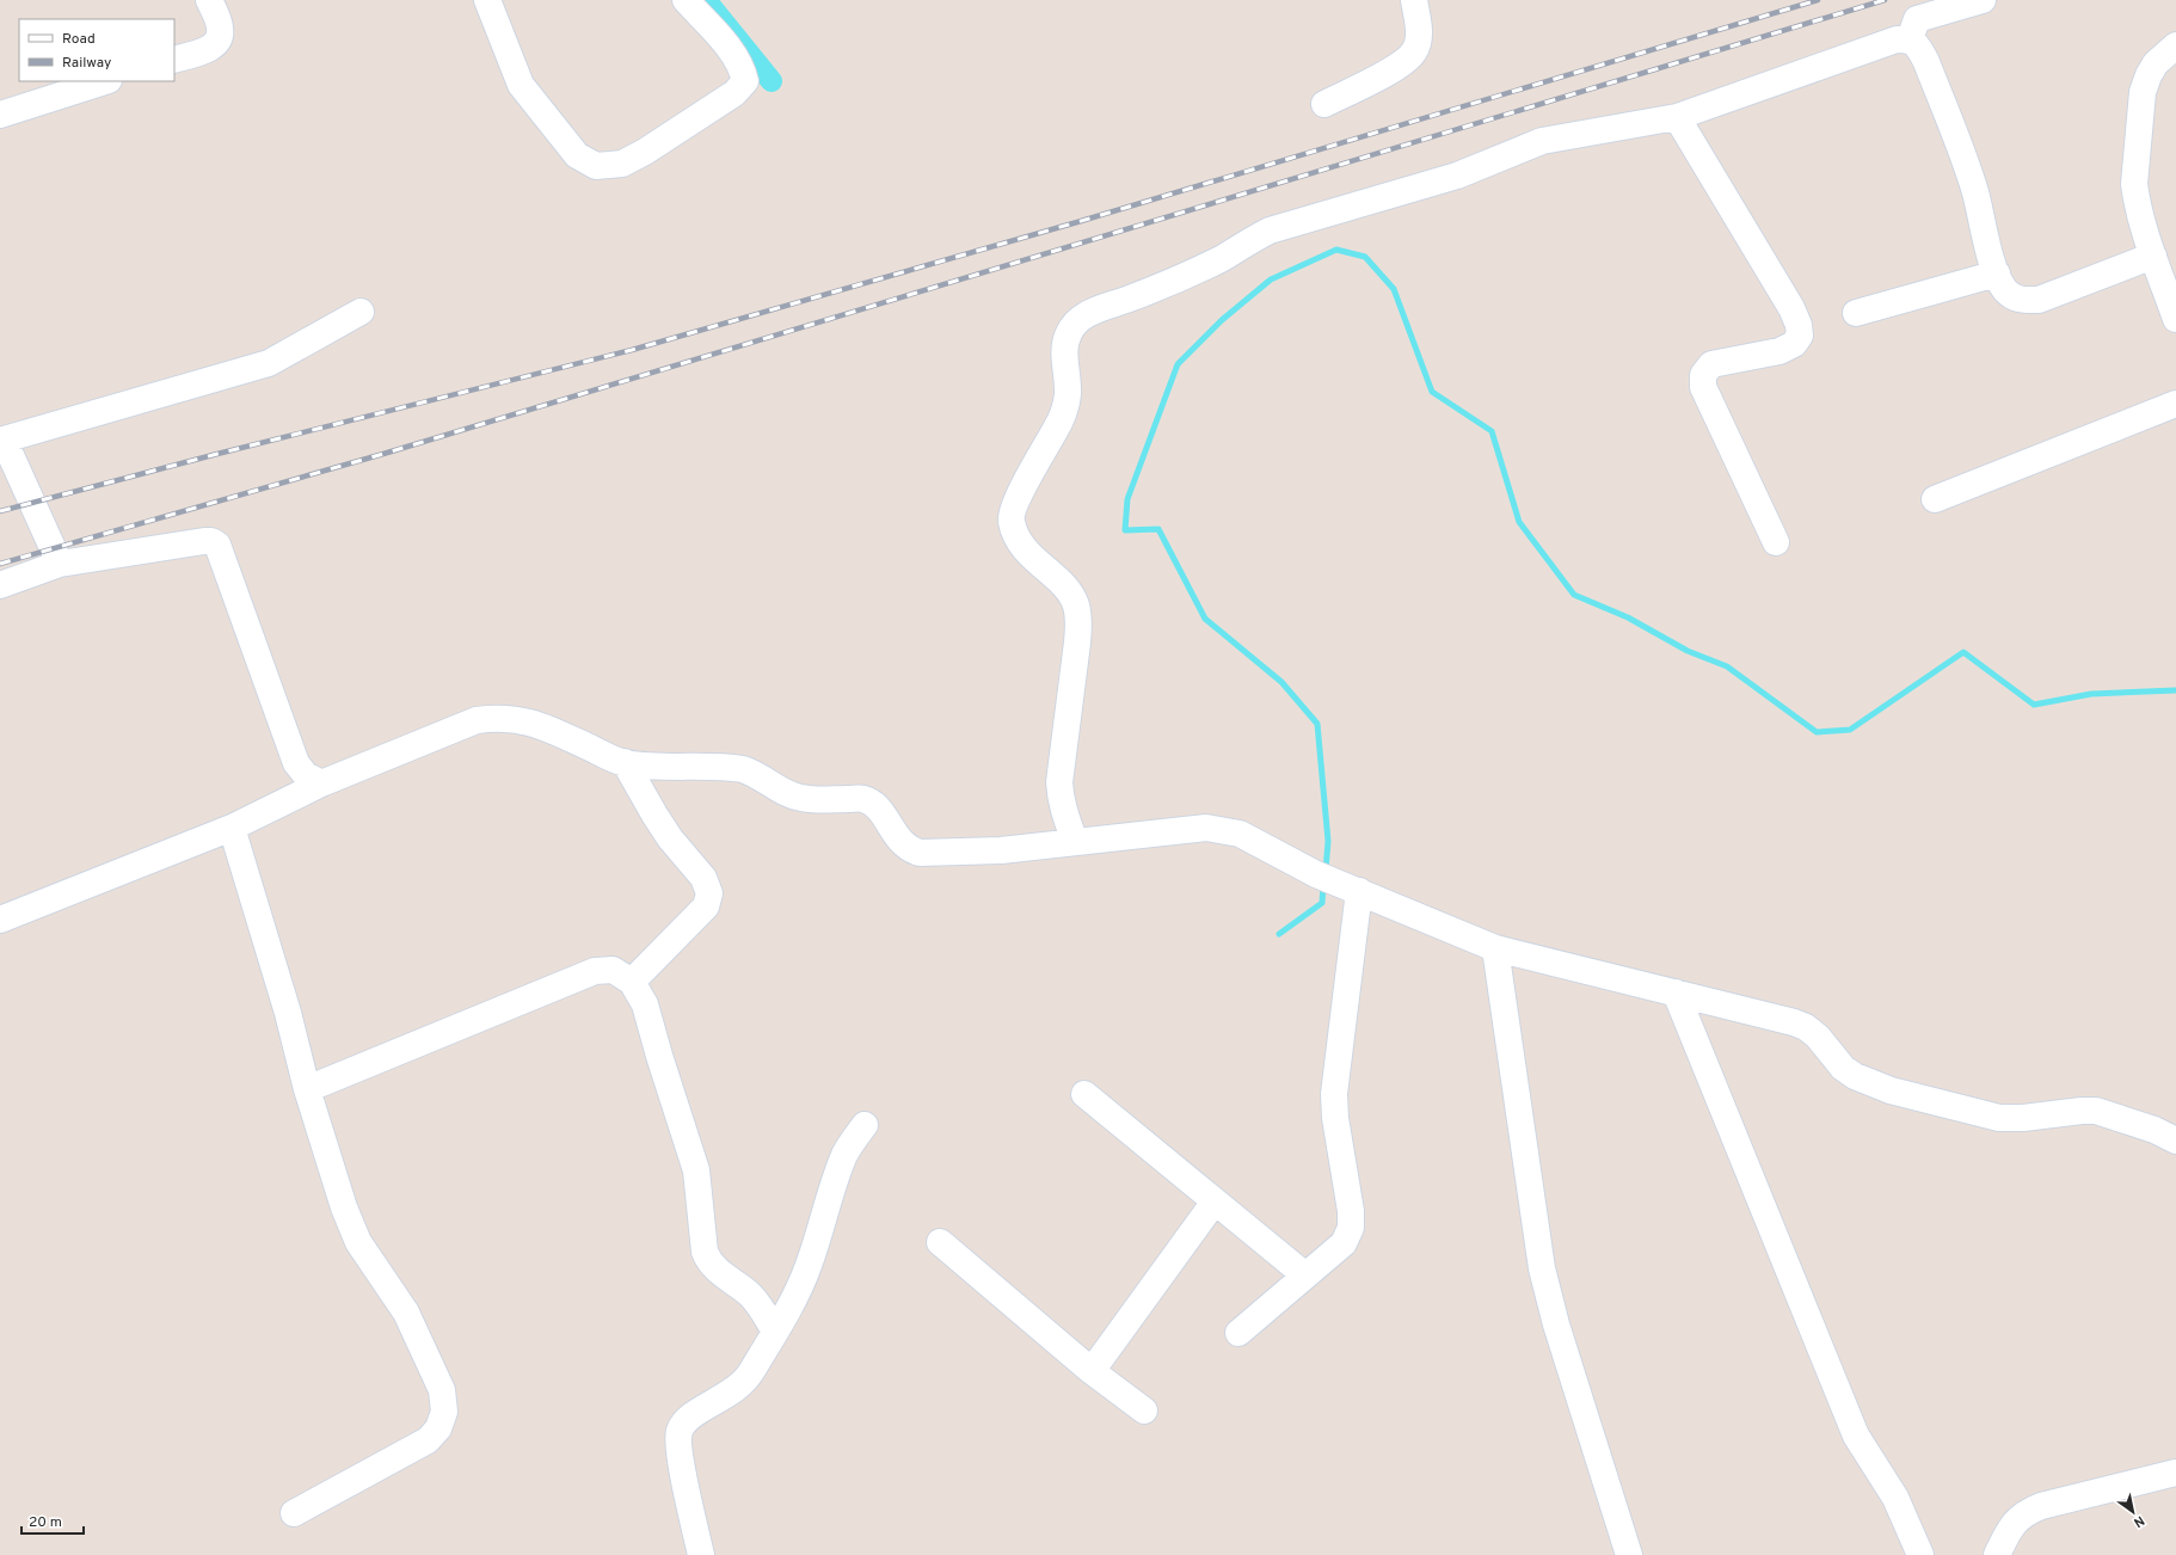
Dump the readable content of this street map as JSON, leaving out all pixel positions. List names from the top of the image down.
{
  "legend": ["Road", "Railway"],
  "scale_bar": "20 m",
  "north": "bottom right"
}
